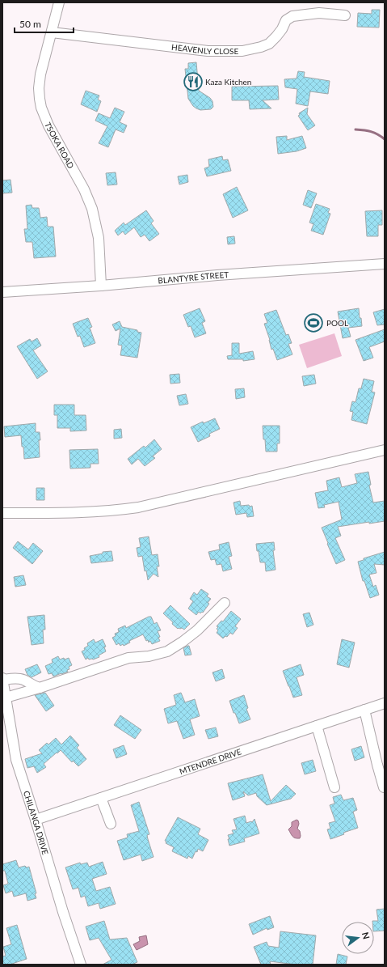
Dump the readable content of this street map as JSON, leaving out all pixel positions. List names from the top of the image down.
{
  "streets": {
    "street": [
      "HEAVENLY CLOSE",
      "TSOKA ROAD",
      "BLANTYRE STREET",
      "MTENDRE DRIVE",
      "CHILANGA DRIVE"
    ]
  },
  "crossings": [
    ["HEAVENLY CLOSE", "TSOKA ROAD"],
    ["TSOKA ROAD", "BLANTYRE STREET"],
    ["MTENDRE DRIVE", "CHILANGA DRIVE"]
  ],
  "places": {
    "restaurant": ["Kaza Kitchen"],
    "sports": ["POOL"]
  },
  "scale_bar": "50 m",
  "north": "right"
}
